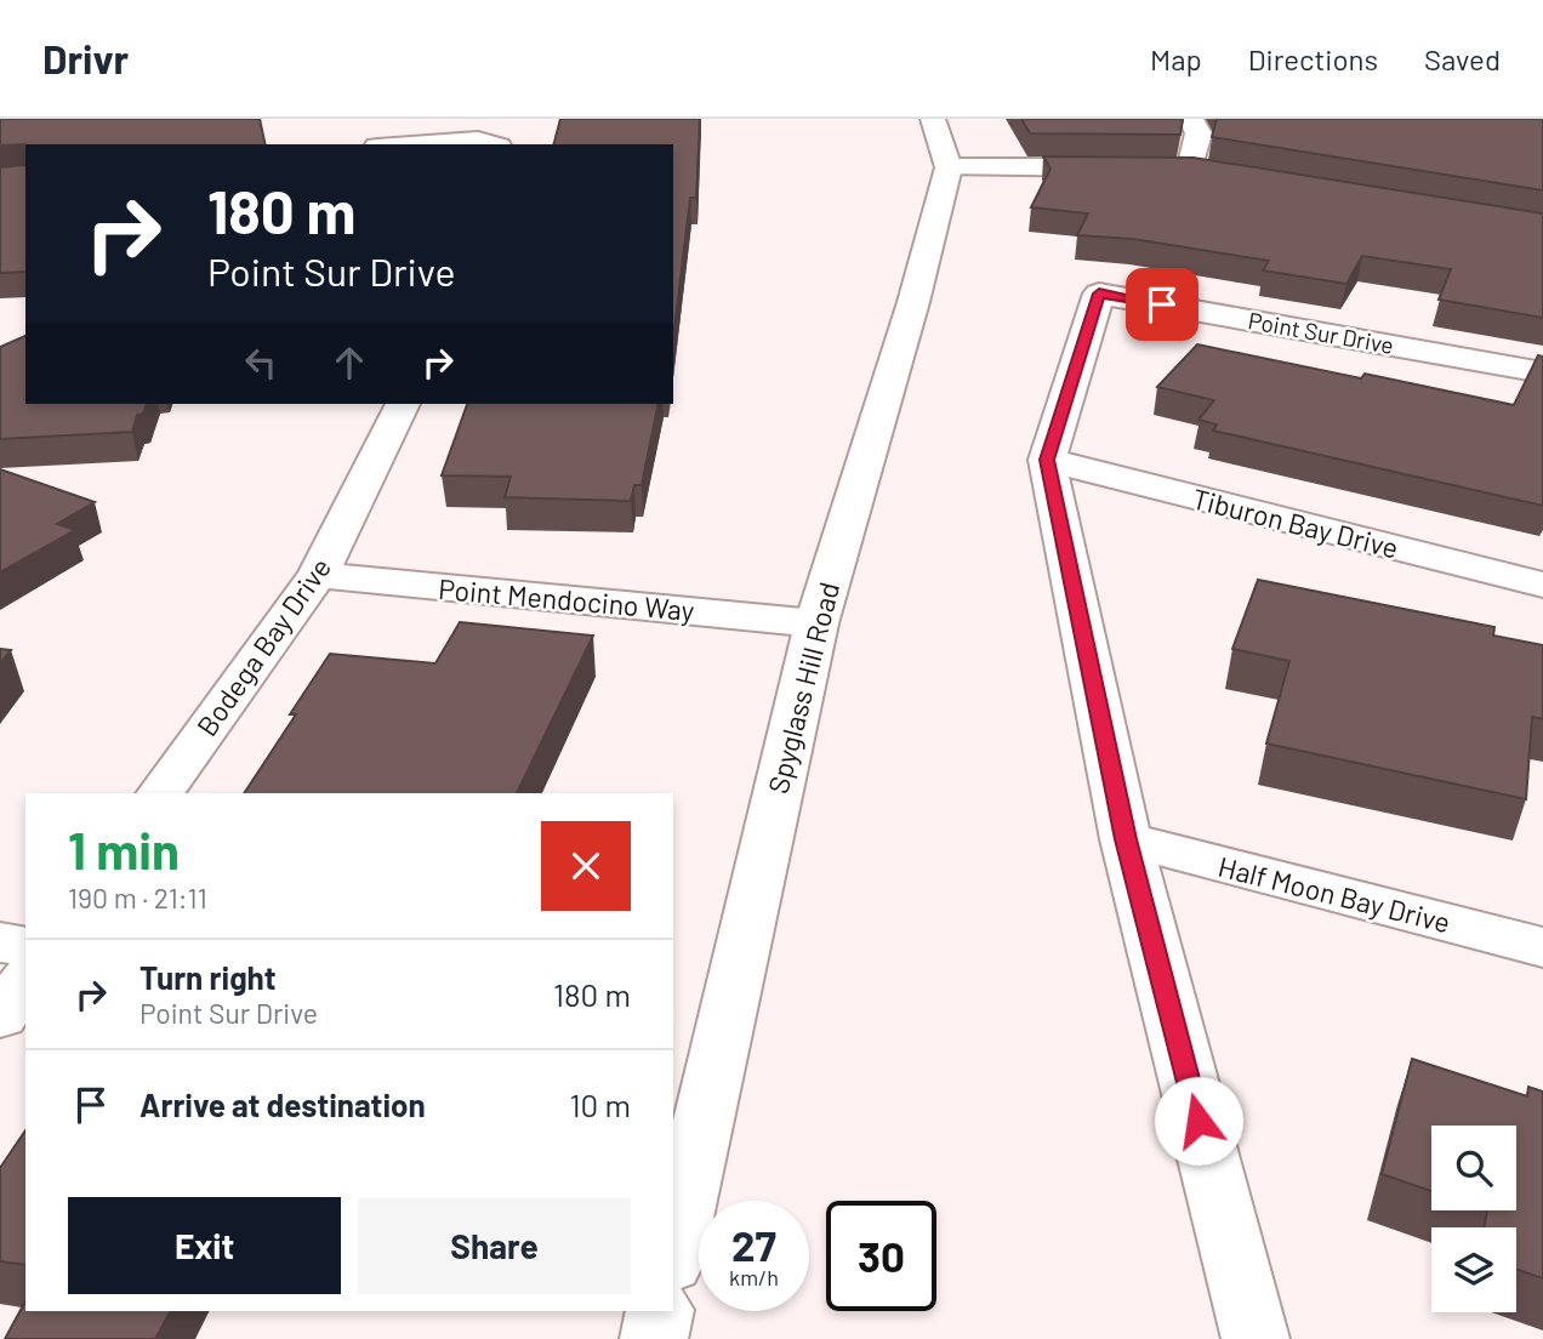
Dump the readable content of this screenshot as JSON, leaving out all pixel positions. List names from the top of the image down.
{
  "streets": {
    "street": [
      "Point Sur Drive",
      "Tiburon Bay Drive",
      "Point Mendocino Way",
      "Bodega Bay Drive",
      "Spyglass Hill Road",
      "Half Moon Bay Drive"
    ]
  },
  "crossings": [
    ["Point Sur Drive", "Tiburon Bay Drive"],
    ["Point Mendocino Way", "Bodega Bay Drive"],
    ["Point Mendocino Way", "Spyglass Hill Road"]
  ],
  "page": {
    "header": "Drivr",
    "nav": ["Map", "Directions", "Saved"],
    "turn": ["180 m", "Point Sur Drive"],
    "heading": ["1 min", "190 m · 21:11"],
    "list": [
      {
        "name": "Turn right",
        "note": "Point Sur Drive",
        "value": "180 m"
      },
      {
        "name": "Arrive at destination",
        "value": "10 m"
      }
    ],
    "buttons": ["Exit", "Share"],
    "speed": "27 km/h",
    "limit": "30"
  }
}
